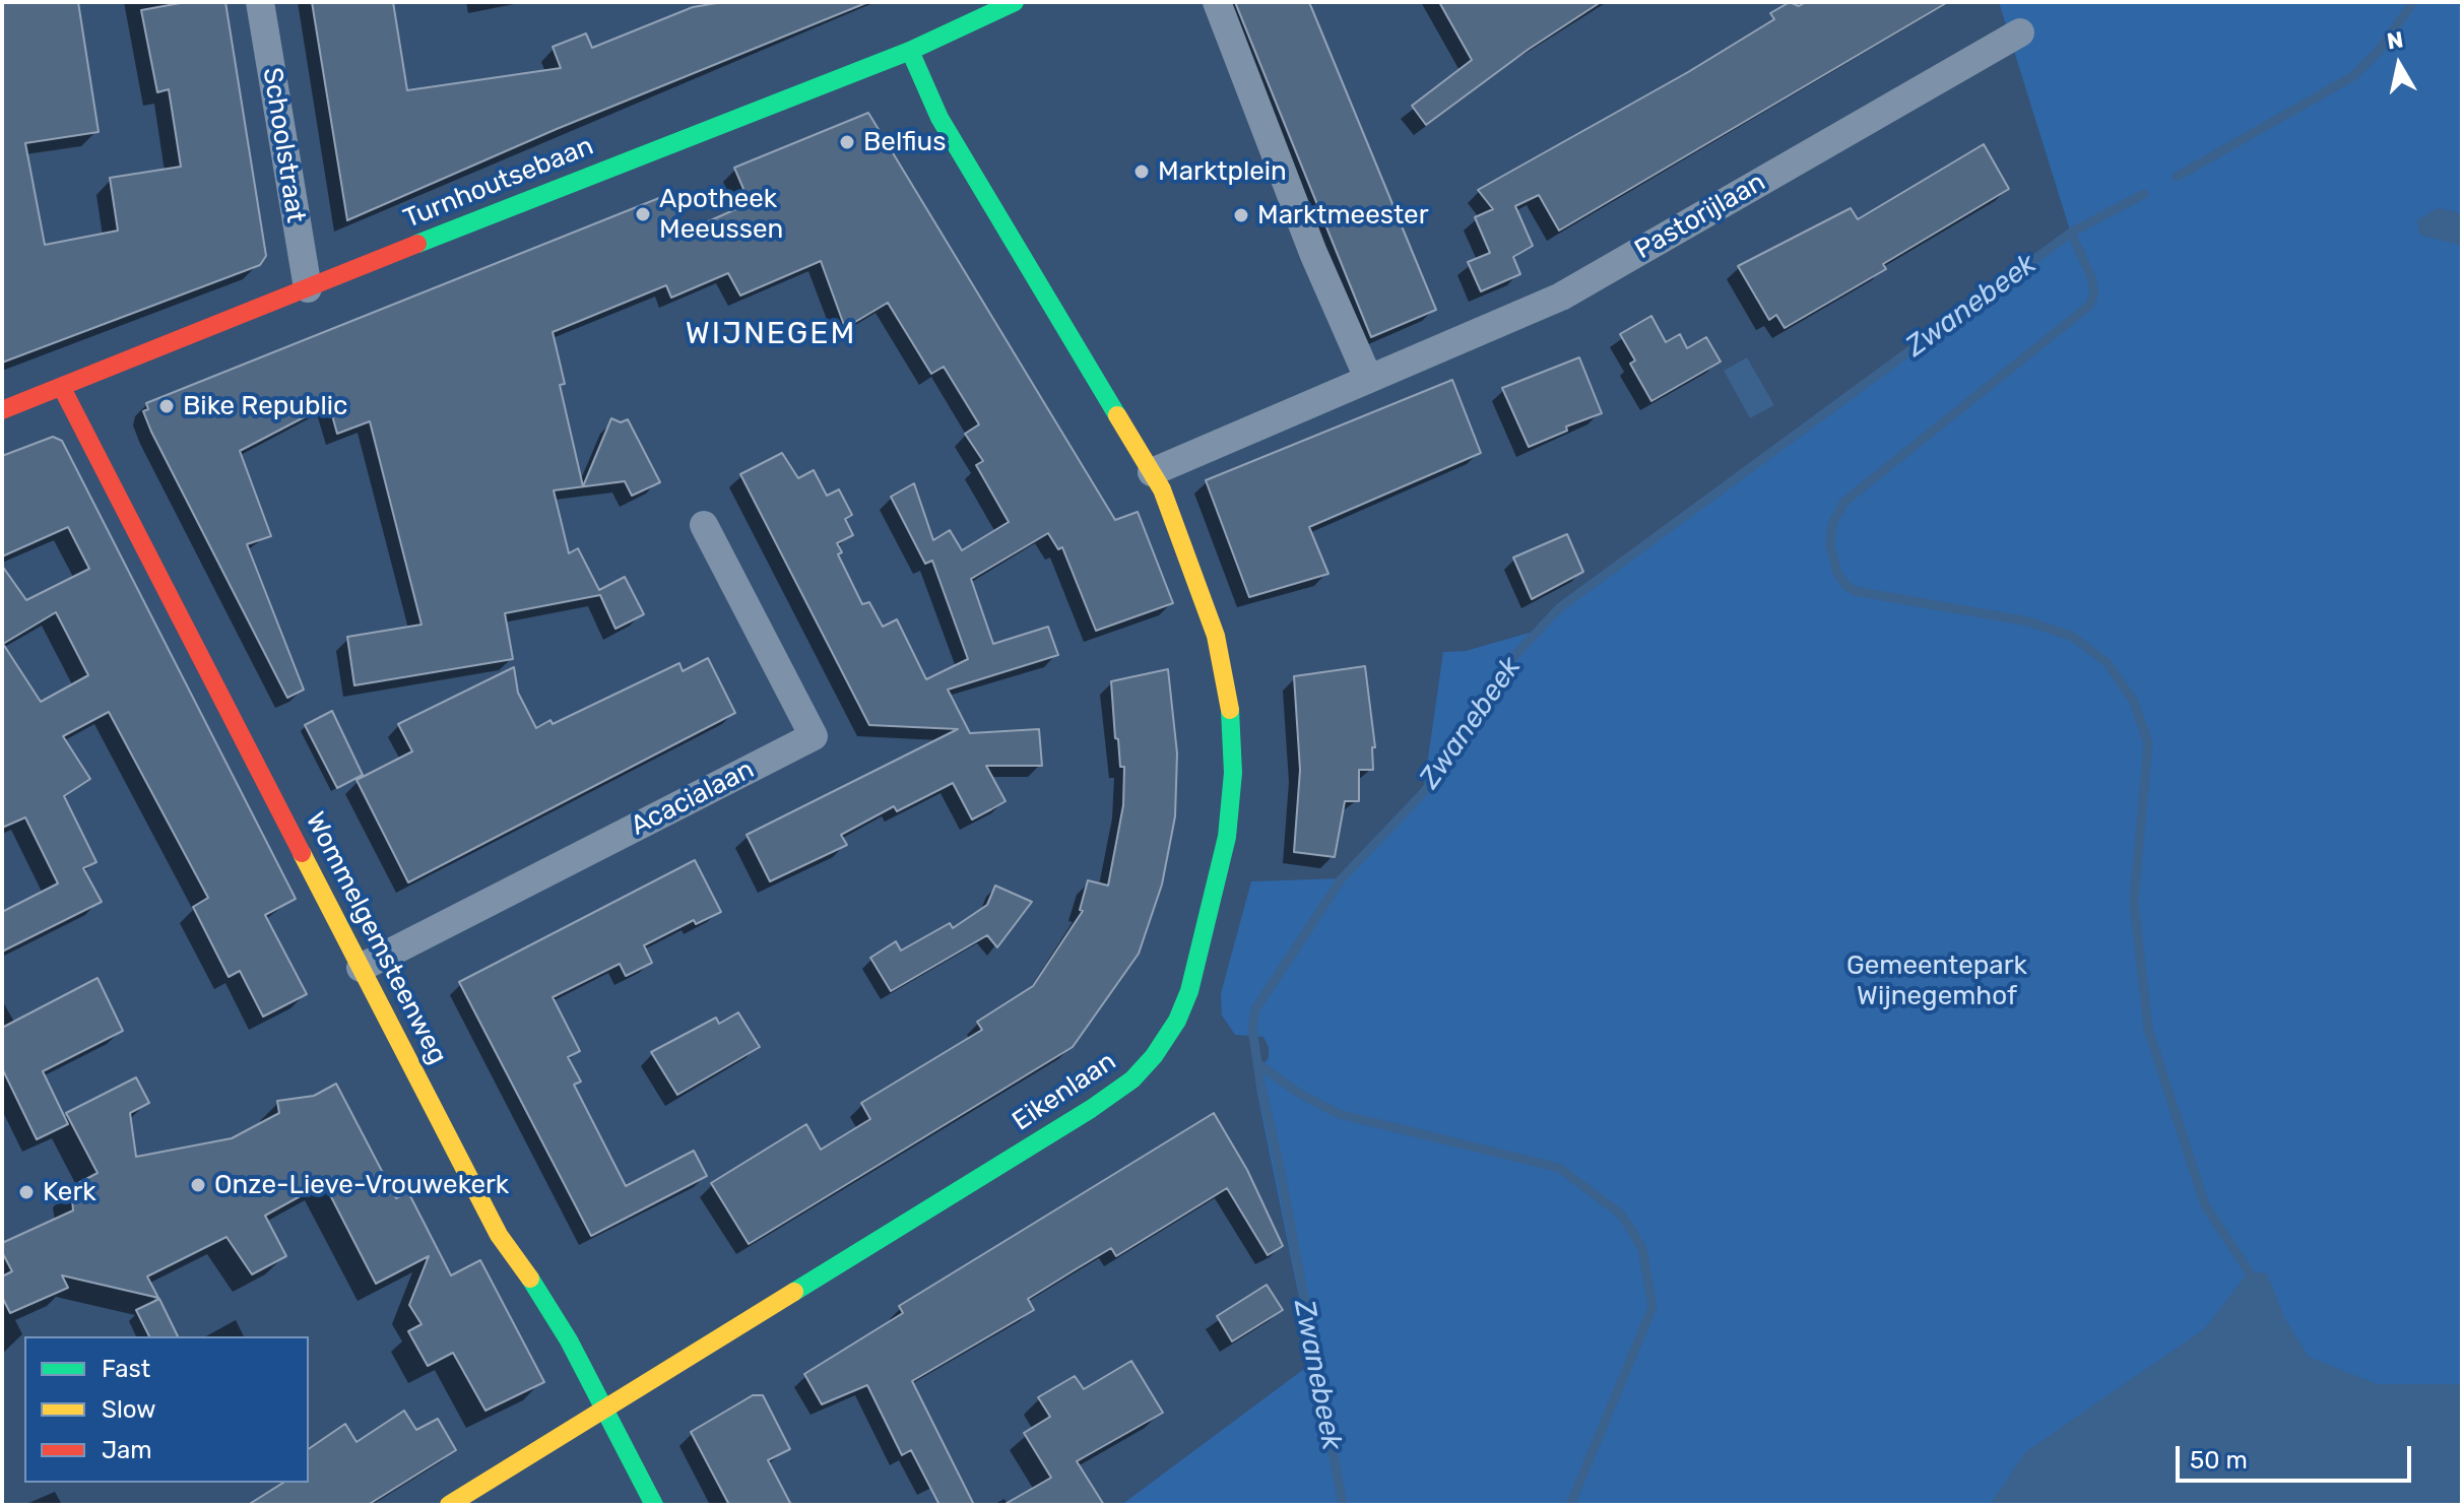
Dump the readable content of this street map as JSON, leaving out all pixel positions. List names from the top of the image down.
{
  "streets": {
    "street": [
      "Schoolstraat",
      "Turnhoutsebaan",
      "Pastorijlaan",
      "Acacialaan",
      "Wommelgemsteenweg",
      "Eikenlaan"
    ]
  },
  "crossings": [
    ["Schoolstraat", "Turnhoutsebaan"],
    ["Turnhoutsebaan", "Wommelgemsteenweg"],
    ["Acacialaan", "Wommelgemsteenweg"],
    ["Wommelgemsteenweg", "Eikenlaan"]
  ],
  "districts": ["WIJNEGEM"],
  "water": ["Zwanebeek"],
  "parks": ["Gemeentepark Wijnegemhof"],
  "places": [
    "Belfius",
    "Marktplein",
    "Apotheek Meeussen",
    "Marktmeester",
    "Bike Republic",
    "Onze-Lieve-Vrouwekerk",
    "Kerk"
  ],
  "legend": ["Fast", "Slow", "Jam"],
  "scale_bar": "50 m",
  "north": "top"
}
